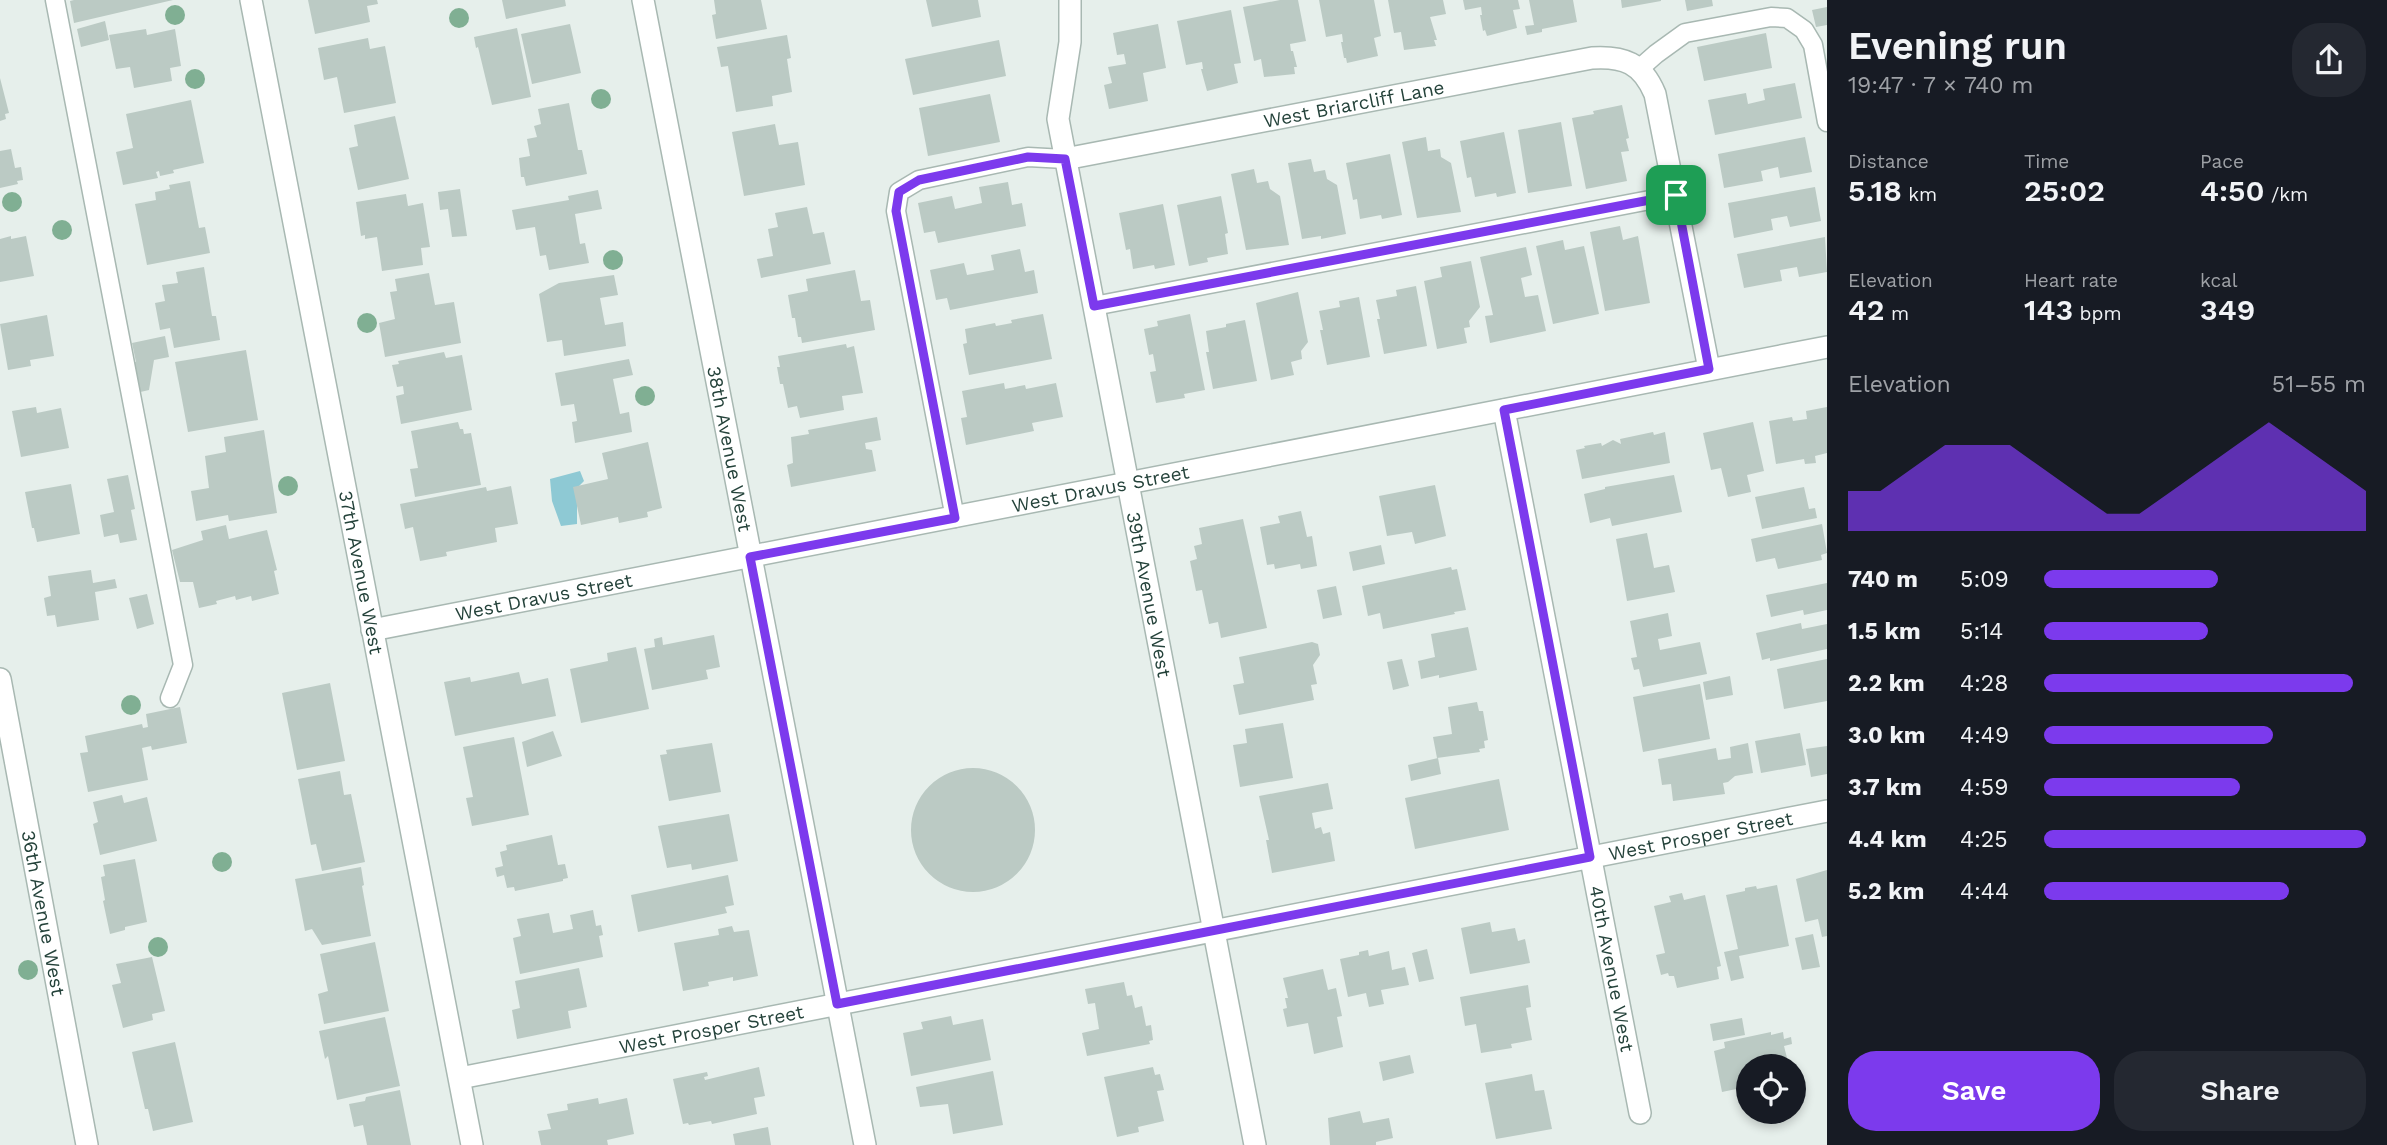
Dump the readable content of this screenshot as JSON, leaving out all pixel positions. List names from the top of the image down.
{
  "streets": {
    "street": [
      "West Briarcliff Lane",
      "38th Avenue West",
      "West Dravus Street",
      "37th Avenue West",
      "39th Avenue West",
      "West Prosper Street",
      "36th Avenue West",
      "40th Avenue West"
    ]
  },
  "crossings": [
    ["West Briarcliff Lane", "39th Avenue West"],
    ["38th Avenue West", "West Dravus Street"],
    ["38th Avenue West", "West Prosper Street"],
    ["West Dravus Street", "37th Avenue West"],
    ["West Dravus Street", "39th Avenue West"],
    ["West Dravus Street", "40th Avenue West"],
    ["37th Avenue West", "West Prosper Street"],
    ["39th Avenue West", "West Prosper Street"],
    ["West Prosper Street", "40th Avenue West"]
  ],
  "page": {
    "heading": ["Evening run", "19:47 · 7 × 740 m"],
    "stats": [
      ["Distance", "5.18 km"],
      ["Time", "25:02"],
      ["Pace", "4:50 /km"],
      ["Elevation", "42 m"],
      ["Heart rate", "143 bpm"],
      ["kcal", "349"]
    ],
    "chart": ["Elevation", "51–55 m"],
    "list": [
      {
        "name": "740 m",
        "note": "5:09"
      },
      {
        "name": "1.5 km",
        "note": "5:14"
      },
      {
        "name": "2.2 km",
        "note": "4:28"
      },
      {
        "name": "3.0 km",
        "note": "4:49"
      },
      {
        "name": "3.7 km",
        "note": "4:59"
      },
      {
        "name": "4.4 km",
        "note": "4:25"
      },
      {
        "name": "5.2 km",
        "note": "4:44"
      }
    ],
    "buttons": ["Save", "Share"]
  }
}
